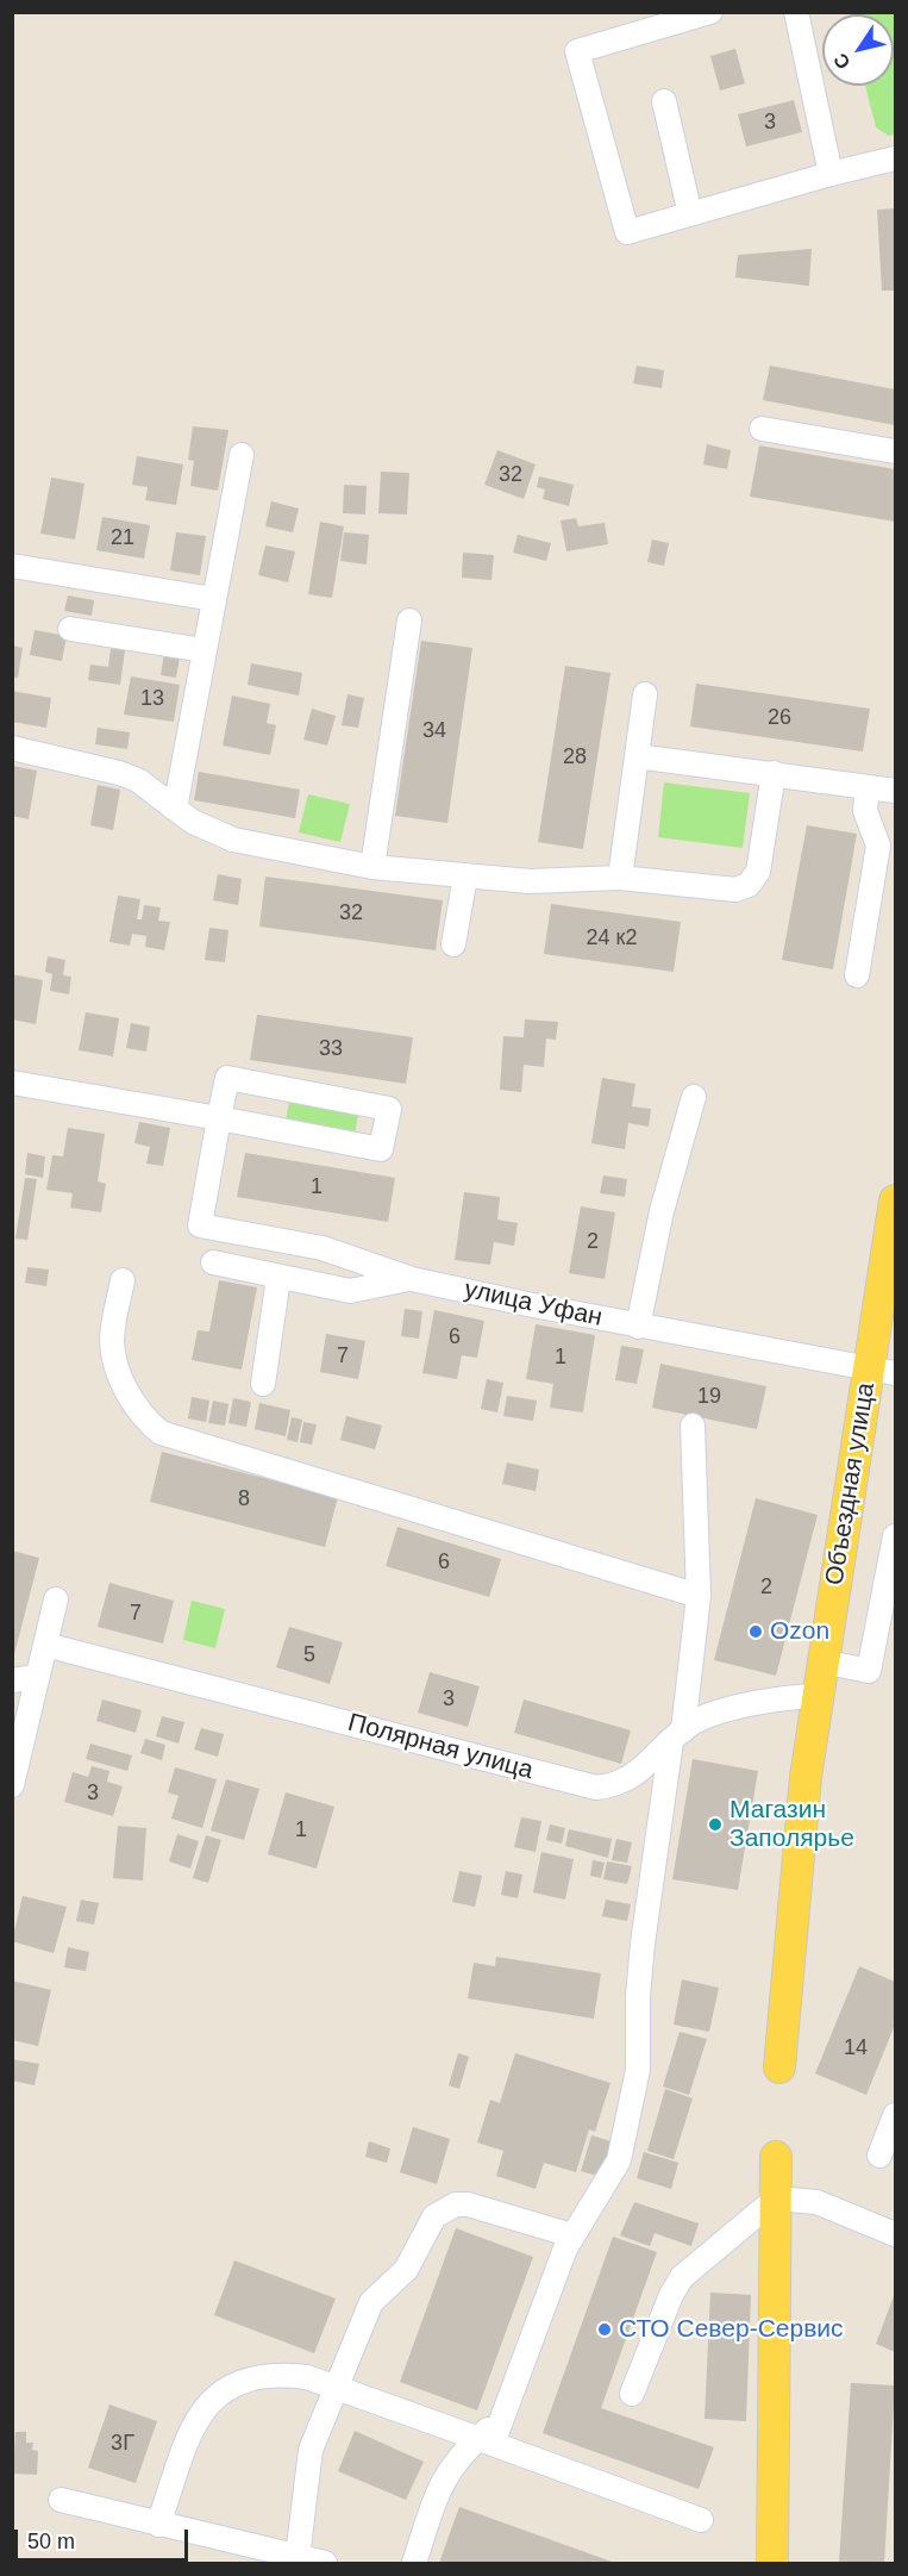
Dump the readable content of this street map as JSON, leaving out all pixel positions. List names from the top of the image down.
{
  "streets": {
    "main road": ["Объездная улица"],
    "street": ["улица Уфан", "Полярная улица"]
  },
  "crossings": [
    ["улица Уфан", "Объездная улица"],
    ["Объездная улица", "Полярная улица"]
  ],
  "places": ["Ozon", "Магазин Заполярье", "СТО Север-Сервис"],
  "house_numbers": [
    "3",
    "32",
    "21",
    "13",
    "26",
    "34",
    "28",
    "32",
    "24 к2",
    "33",
    "1",
    "2",
    "6",
    "7",
    "1",
    "19",
    "8",
    "6",
    "2",
    "7",
    "5",
    "3",
    "3",
    "1",
    "14",
    "3Г"
  ],
  "scale_bar": "50 m",
  "north": "bottom left"
}
